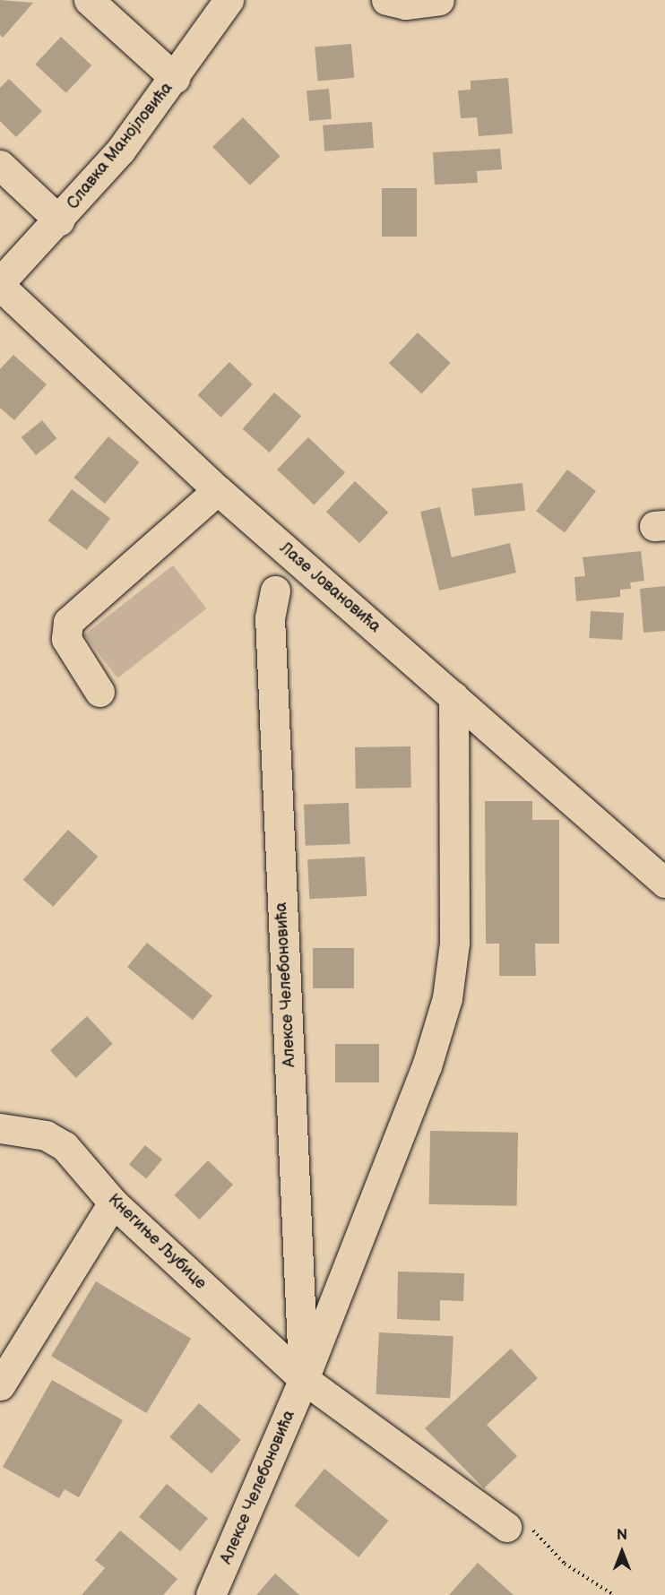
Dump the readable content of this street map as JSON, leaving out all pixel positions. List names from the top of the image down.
{
  "streets": {
    "street": [
      "Славка Манојловића",
      "Лазе Јовановића",
      "Алексе Челебоновића",
      "Кнегиње Љубице"
    ]
  },
  "crossings": [
    ["Славка Манојловића", "Лазе Јовановића"],
    ["Лазе Јовановића", "Алексе Челебоновића"],
    ["Алексе Челебоновића", "Кнегиње Љубице"]
  ],
  "north": "top"
}
